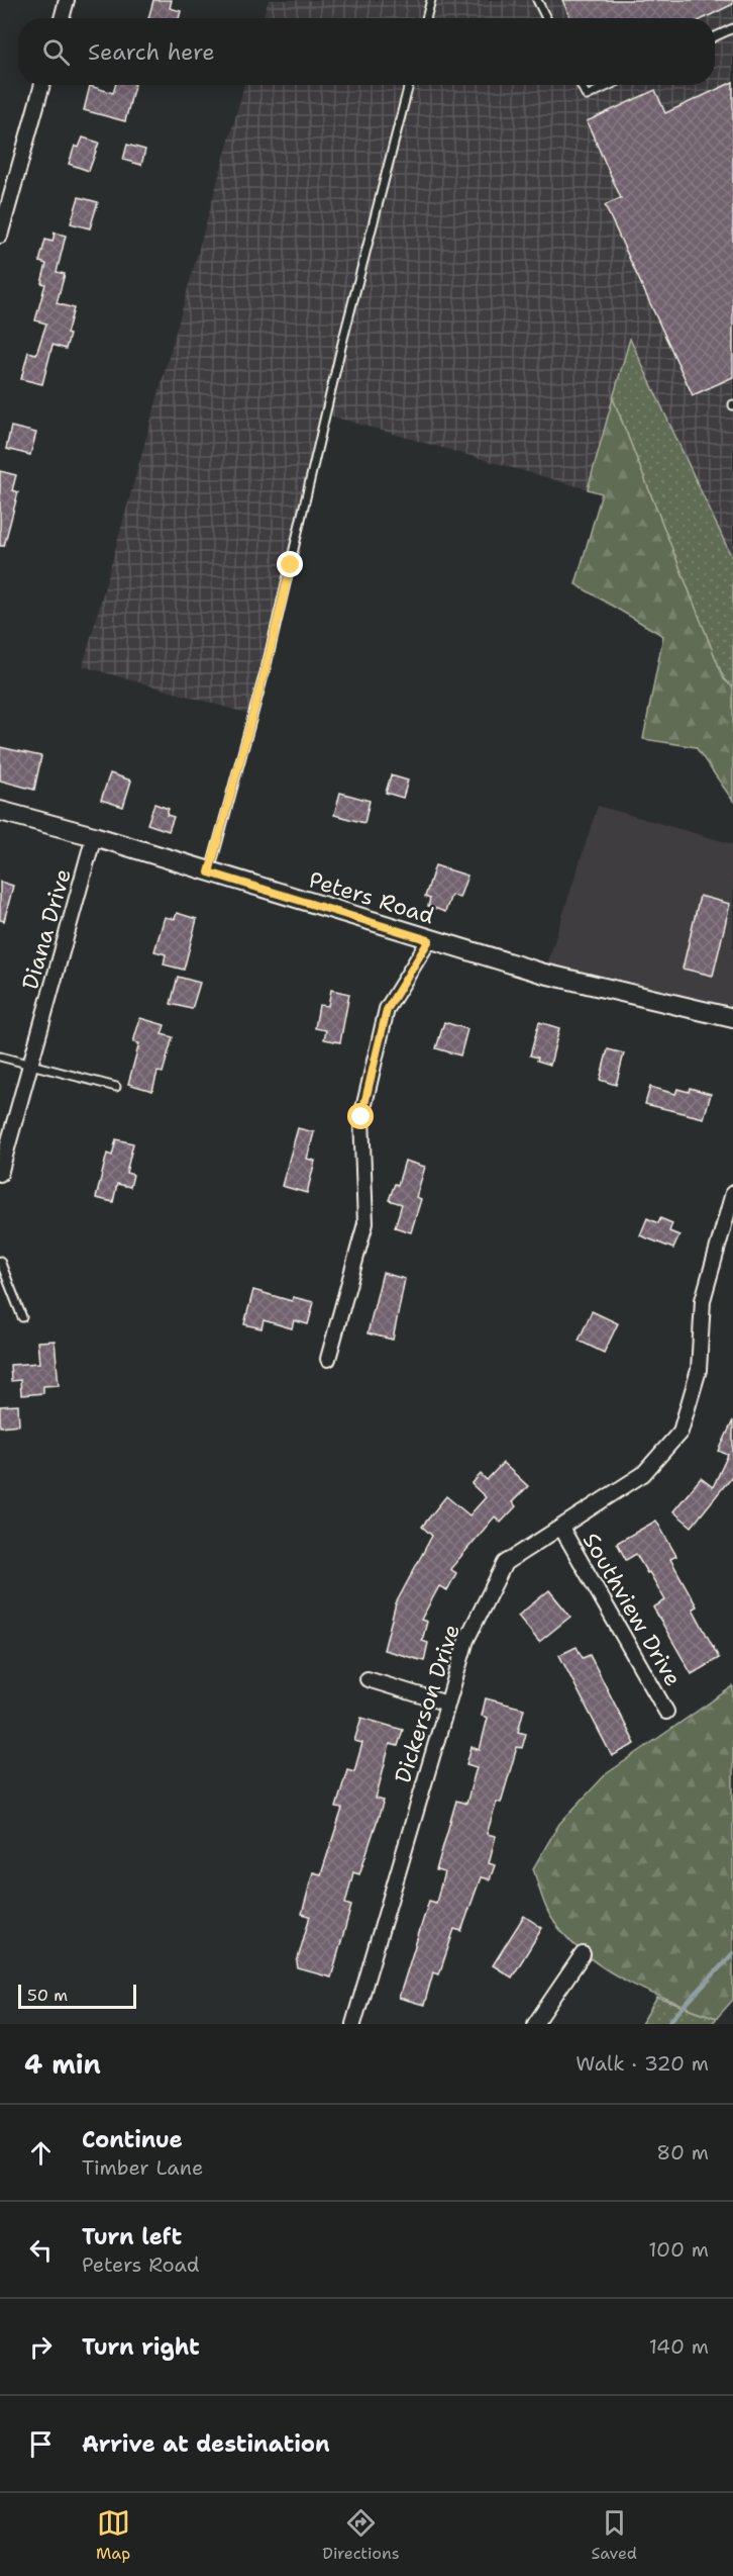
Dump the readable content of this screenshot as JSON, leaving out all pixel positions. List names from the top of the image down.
{
  "streets": {
    "street": [
      "Peters Road",
      "Diana Drive",
      "Southview Drive",
      "Dickerson Drive"
    ]
  },
  "crossings": [
    ["Peters Road", "Diana Drive"],
    ["Southview Drive", "Dickerson Drive"]
  ],
  "scale_bar": "50 m",
  "page": {
    "search": "Search here",
    "scale": "50 m",
    "heading": ["4 min", "Walk · 320 m"],
    "list": [
      ["Continue", "Timber Lane", "80 m"],
      ["Turn left", "Peters Road", "100 m"],
      ["Turn right", "140 m"],
      "Arrive at destination"
    ],
    "nav": ["Map", "Directions", "Saved"]
  }
}
